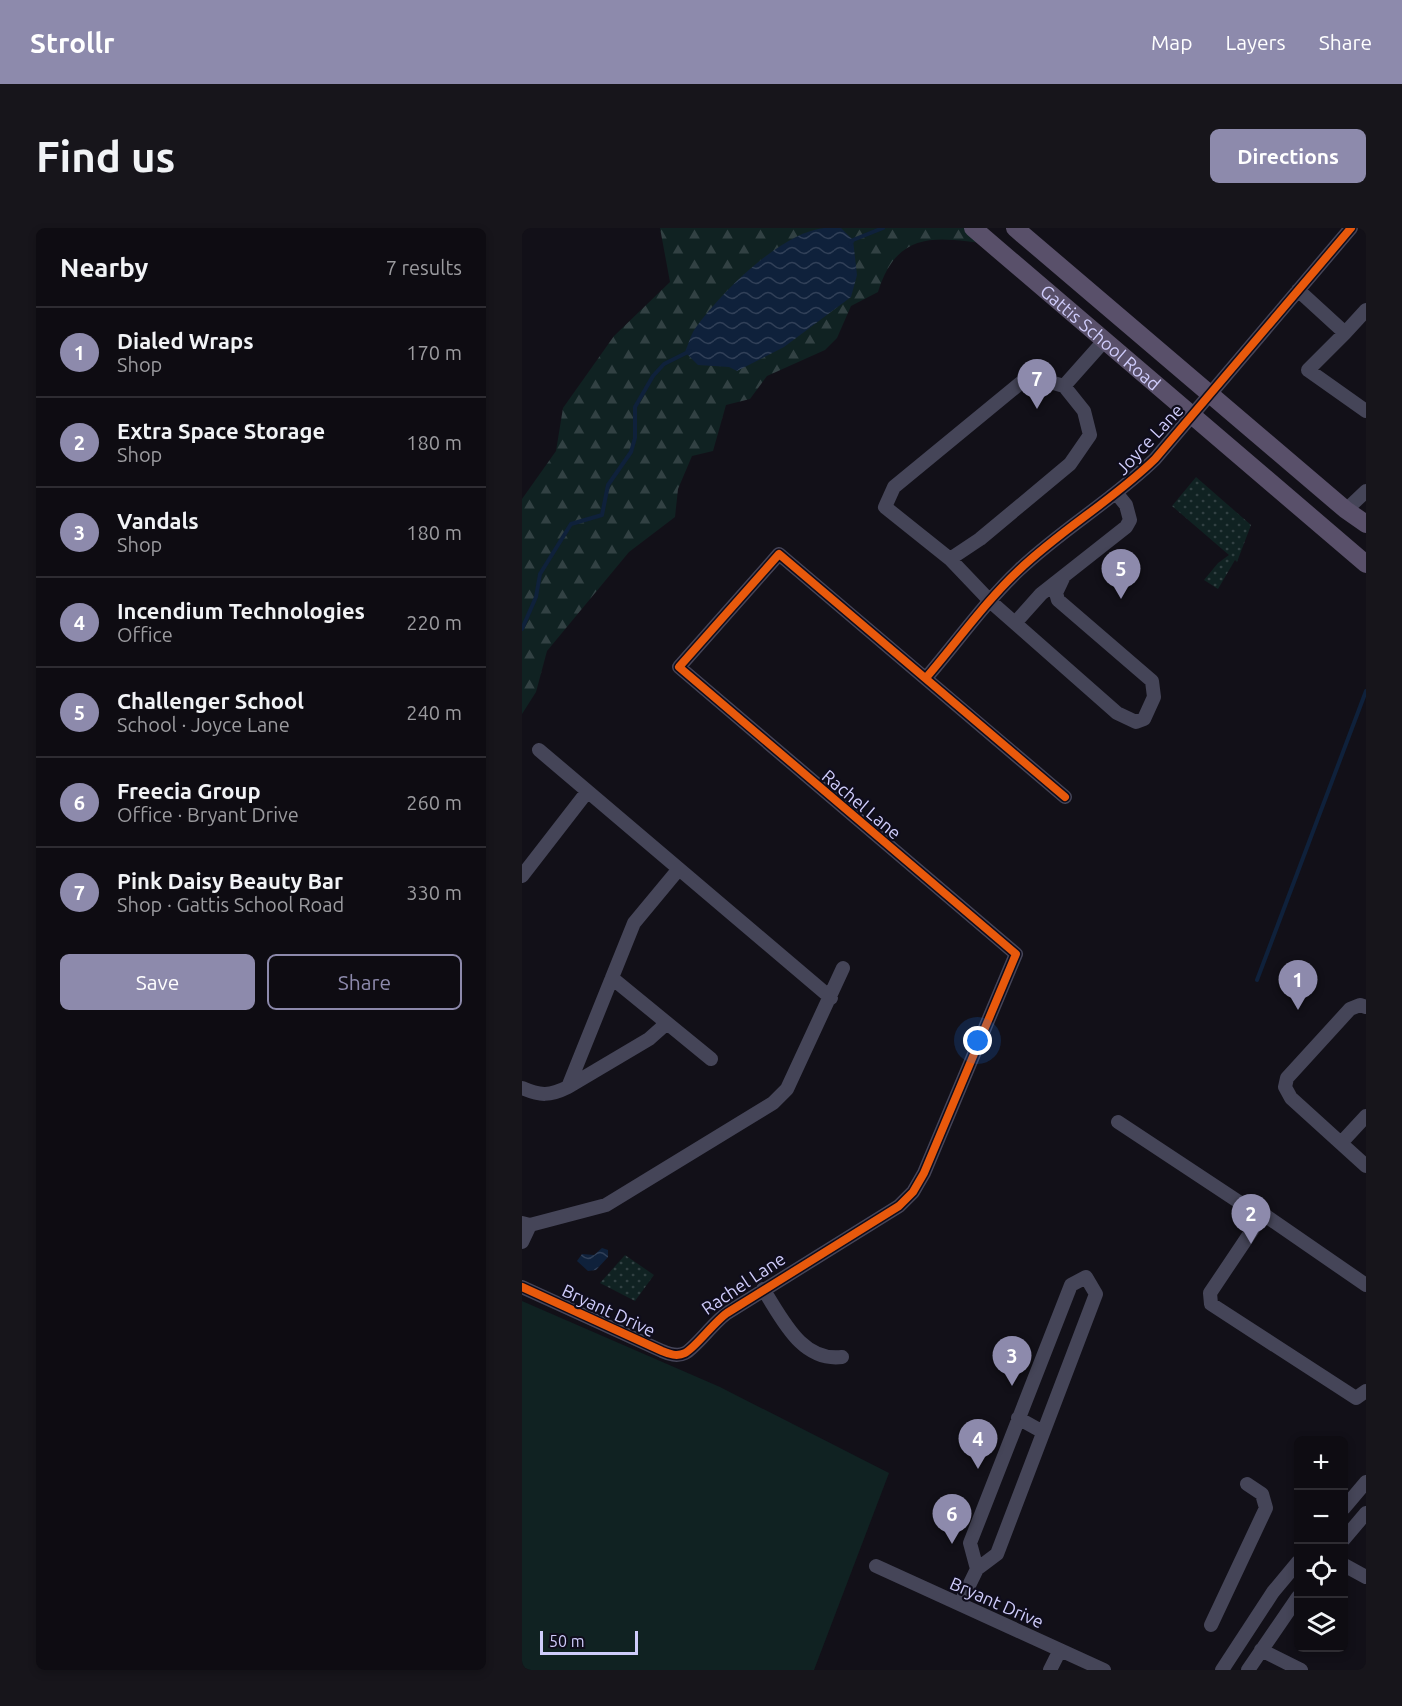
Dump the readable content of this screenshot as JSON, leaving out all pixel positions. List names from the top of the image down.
{
  "streets": {
    "main road": ["Gattis School Road"],
    "street": ["Joyce Lane", "Rachel Lane", "Bryant Drive"]
  },
  "crossings": [
    ["Gattis School Road", "Joyce Lane"],
    ["Joyce Lane", "Rachel Lane"],
    ["Rachel Lane", "Bryant Drive"]
  ],
  "scale_bar": "50 m",
  "page": {
    "header": "Strollr",
    "nav": ["Map", "Layers", "Share"],
    "buttons": [
      "Directions",
      ["Save", "Share"]
    ],
    "title": "Find us",
    "heading": ["Nearby", "7 results"],
    "list": [
      {
        "mark": "1",
        "name": "Dialed Wraps",
        "note": "Shop",
        "value": "170 m"
      },
      {
        "mark": "2",
        "name": "Extra Space Storage",
        "note": "Shop",
        "value": "180 m"
      },
      {
        "mark": "3",
        "name": "Vandals",
        "note": "Shop",
        "value": "180 m"
      },
      {
        "mark": "4",
        "name": "Incendium Technologies",
        "note": "Office",
        "value": "220 m"
      },
      {
        "mark": "5",
        "name": "Challenger School",
        "note": "School · Joyce Lane",
        "value": "240 m"
      },
      {
        "mark": "6",
        "name": "Freecia Group",
        "note": "Office · Bryant Drive",
        "value": "260 m"
      },
      {
        "mark": "7",
        "name": "Pink Daisy Beauty Bar",
        "note": "Shop · Gattis School Road",
        "value": "330 m"
      }
    ],
    "pins": [
      "7",
      "5",
      "1",
      "2",
      "3",
      "4",
      "6"
    ],
    "map_buttons": ["+", "−"],
    "scale": "50 m"
  }
}
